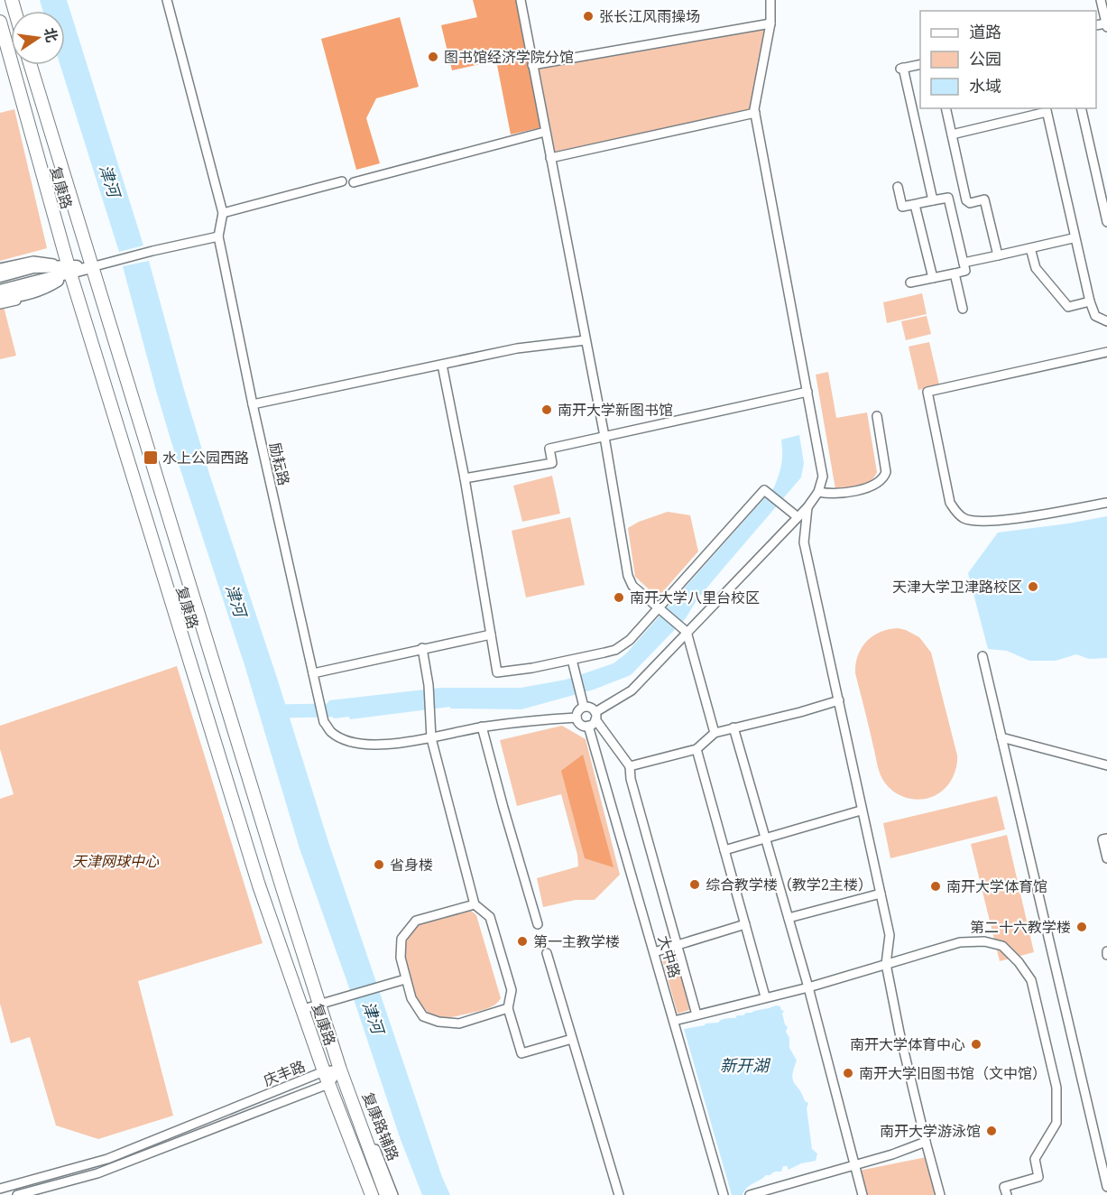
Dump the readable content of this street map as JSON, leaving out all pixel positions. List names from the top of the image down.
{
  "streets": {
    "highway": ["复康路"],
    "street": [
      "励耘路",
      "大中路",
      "庆丰路",
      "复康路辅路"
    ]
  },
  "crossings": [
    ["复康路", "庆丰路"],
    ["复康路", "复康路辅路"],
    ["庆丰路", "复康路辅路"]
  ],
  "water": ["津河", "新开湖"],
  "parks": ["天津网球中心"],
  "places": {
    "other": [
      "张长江风雨操场",
      "图书馆经济学院分馆",
      "南开大学新图书馆",
      "天津大学卫津路校区",
      "南开大学八里台校区",
      "省身楼",
      "综合教学楼（教学2主楼）",
      "南开大学体育馆",
      "第二十六教学楼",
      "第一主教学楼",
      "南开大学体育中心",
      "南开大学旧图书馆（文中馆）",
      "南开大学游泳馆"
    ],
    "transit": ["水上公园西路"]
  },
  "legend": ["道路", "公园", "水域"],
  "north": "right"
}
